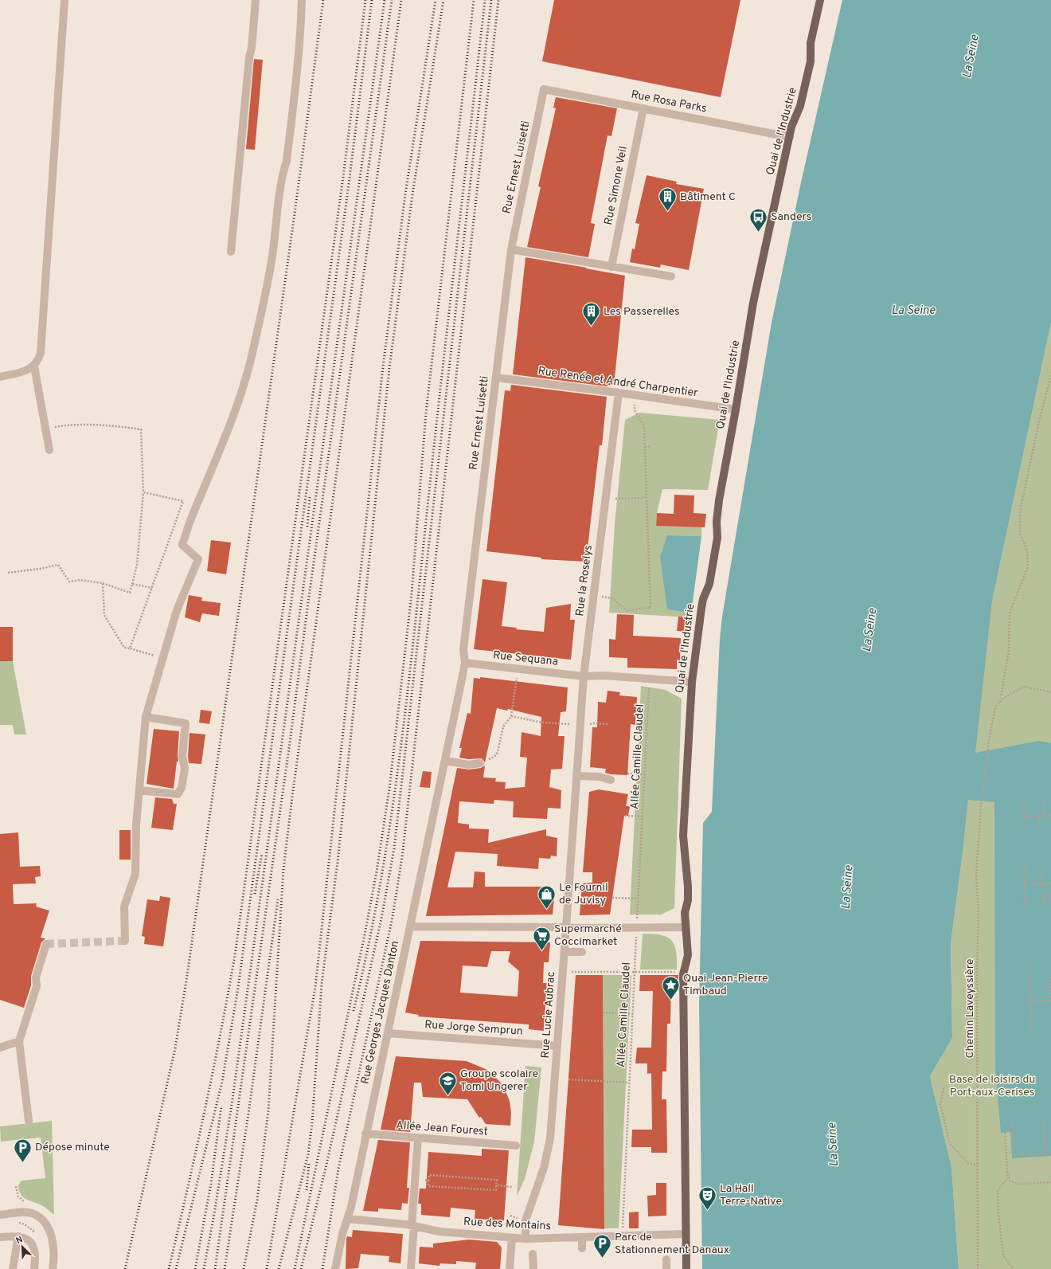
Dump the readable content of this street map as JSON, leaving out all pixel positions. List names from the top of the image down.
{
  "streets": {
    "main road": ["Quai de l'Industrie"],
    "street": [
      "Rue Rosa Parks",
      "Rue Ernest Luisetti",
      "Rue Simone Veil",
      "Rue Renée et André Charpentier",
      "Rue la Roselys",
      "Rue Sequana",
      "Rue Georges Jacques Danton",
      "Rue Lucie Aubrac",
      "Rue Jorge Semprun",
      "Allée Jean Fourest",
      "Rue des Montains"
    ],
    "path": ["Allée Camille Claudel", "Chemin Laveyssière"]
  },
  "crossings": [
    ["Rue Rosa Parks", "Quai de l'Industrie"],
    ["Rue Rosa Parks", "Rue Ernest Luisetti"],
    ["Rue Rosa Parks", "Rue Simone Veil"],
    ["Quai de l'Industrie", "Rue Renée et André Charpentier"],
    ["Quai de l'Industrie", "Rue Sequana"],
    ["Rue Ernest Luisetti", "Rue Renée et André Charpentier"],
    ["Rue Ernest Luisetti", "Rue Sequana"],
    ["Rue Ernest Luisetti", "Rue Georges Jacques Danton"],
    ["Rue Renée et André Charpentier", "Rue la Roselys"],
    ["Rue la Roselys", "Rue Sequana"],
    ["Rue la Roselys", "Rue Lucie Aubrac"],
    ["Rue Sequana", "Allée Camille Claudel"],
    ["Allée Camille Claudel", "Rue des Montains"],
    ["Rue Georges Jacques Danton", "Rue Jorge Semprun"],
    ["Rue Georges Jacques Danton", "Allée Jean Fourest"],
    ["Rue Georges Jacques Danton", "Rue des Montains"],
    ["Rue Lucie Aubrac", "Rue Jorge Semprun"],
    ["Rue Lucie Aubrac", "Rue des Montains"]
  ],
  "water": ["La Seine"],
  "parks": ["Base de loisirs du Port-aux-Cerises"],
  "places": {
    "building": ["Bâtiment C", "Les Passerelles"],
    "bus stop": ["Sanders"],
    "shop": ["Le Fournil de Juvisy"],
    "supermarket": ["Supermarché Coccimarket"],
    "place": ["Quai Jean-Pierre Timbaud"],
    "school or university": ["Groupe scolaire Tomi Ungerer"],
    "parking": ["Dépose minute", "Parc de Stationnement Danaux"],
    "theatre": ["La Hall Terre-Native"]
  },
  "north": "top left"
}
